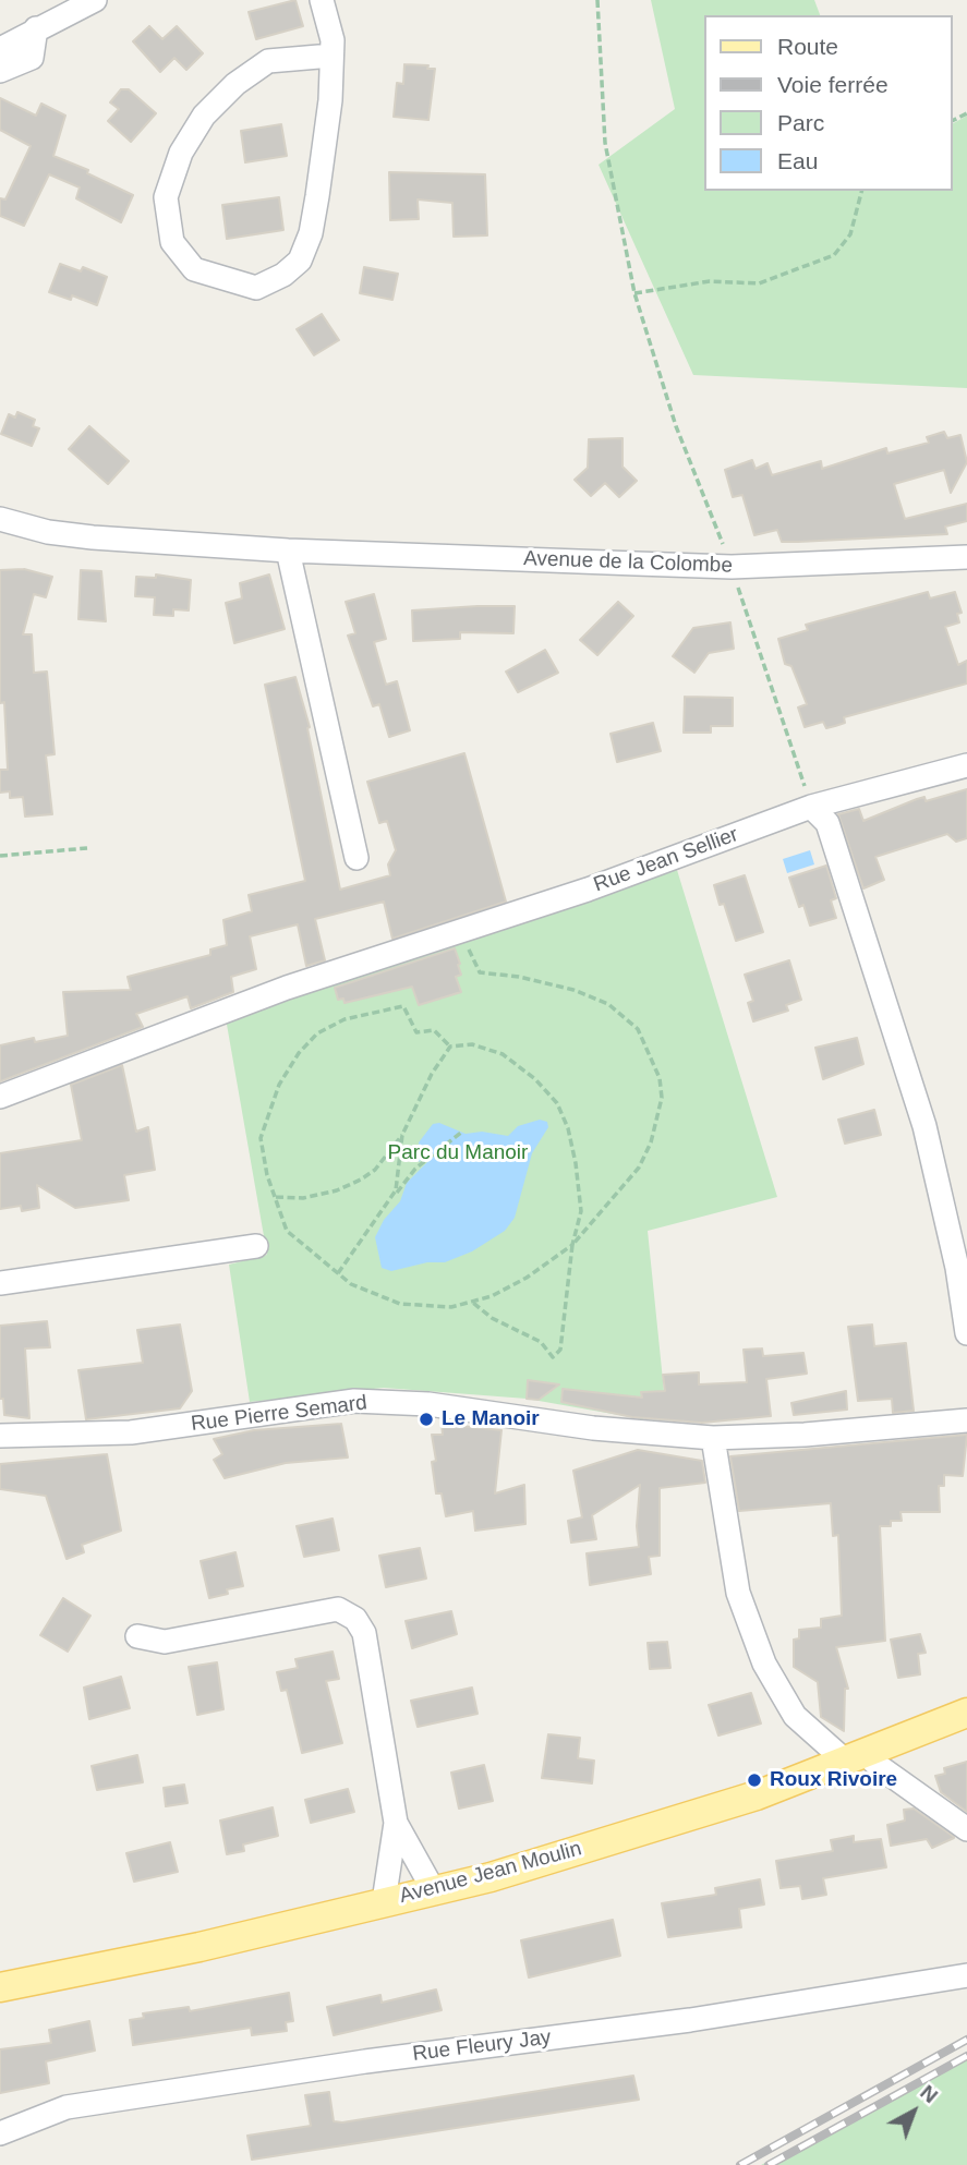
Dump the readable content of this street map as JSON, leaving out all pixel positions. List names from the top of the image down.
{
  "streets": {
    "main road": ["Avenue Jean Moulin"],
    "street": [
      "Avenue de la Colombe",
      "Rue Jean Sellier",
      "Rue Pierre Semard",
      "Rue Fleury Jay"
    ]
  },
  "parks": ["Parc du Manoir"],
  "places": ["Le Manoir", "Roux Rivoire"],
  "legend": [
    "Route",
    "Voie ferrée",
    "Parc",
    "Eau"
  ],
  "north": "top right"
}
